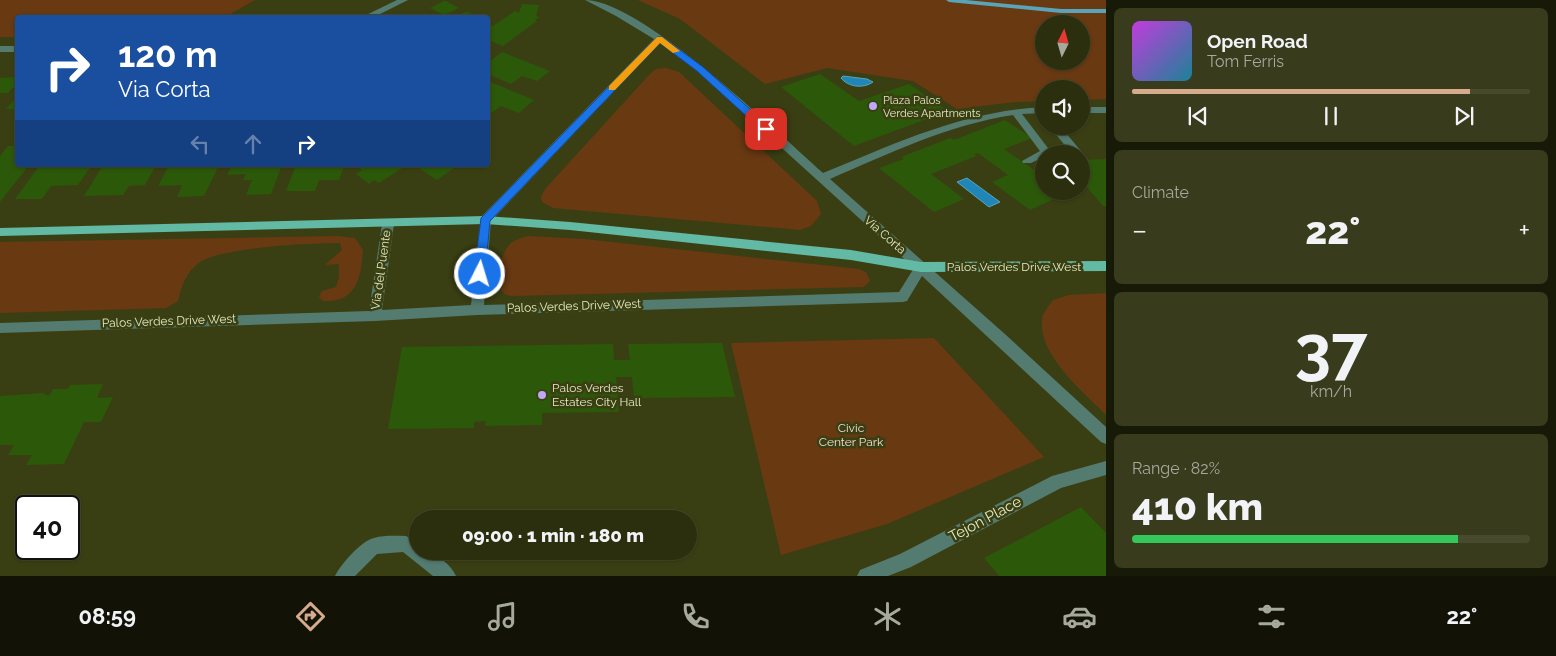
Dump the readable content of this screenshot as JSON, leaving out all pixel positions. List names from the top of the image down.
{
  "streets": {
    "main road": ["Palos Verdes Drive West"],
    "street": ["Via Corta", "Via del Puente", "Tejon Place"]
  },
  "crossings": [
    ["Via Corta", "Palos Verdes Drive West"],
    ["Palos Verdes Drive West", "Via del Puente"]
  ],
  "parks": ["Civic Center Park"],
  "places": ["Plaza Palos Verdes Apartments", "Palos Verdes Estates City Hall"],
  "north": "top",
  "page": {
    "turn": ["120 m", "Via Corta"],
    "song": ["Open Road", "Tom Ferris"],
    "tile": [
      "Climate",
      ["37", "km/h"],
      ["Range · 82%", "410 km"]
    ],
    "heat": ["−", "22°", "+"],
    "limit": "40",
    "trip": "09:00 · 1 min · 180 m",
    "tabs": ["08:59", "22°"]
  }
}
